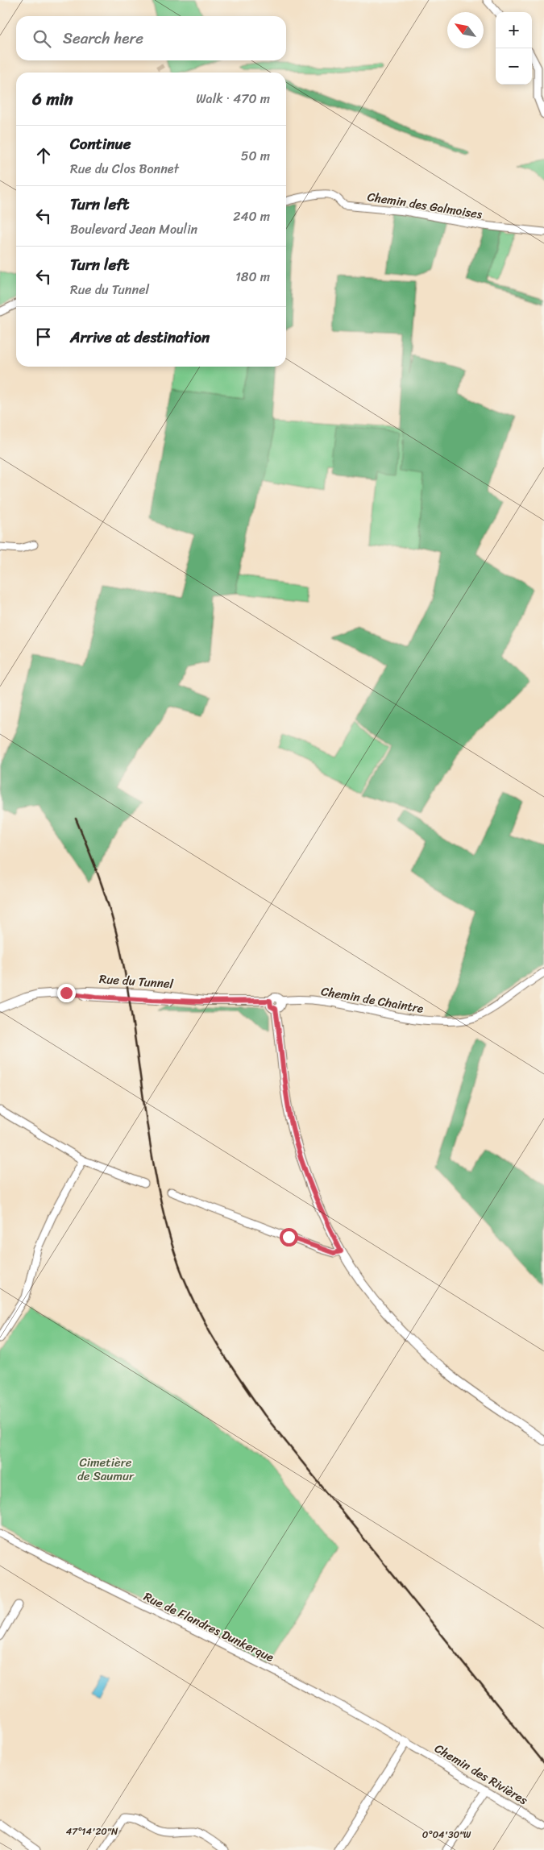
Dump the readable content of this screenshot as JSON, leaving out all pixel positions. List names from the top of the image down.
{
  "streets": {
    "street": [
      "Chemin des Galmoises",
      "Rue du Tunnel",
      "Chemin de Chaintre",
      "Rue de Flandres Dunkerque",
      "Chemin des Rivières"
    ]
  },
  "crossings": [
    ["Rue du Tunnel", "Chemin de Chaintre"],
    ["Rue de Flandres Dunkerque", "Chemin des Rivières"]
  ],
  "parks": ["Cimetière de Saumur"],
  "north": "top left",
  "page": {
    "map_buttons": ["+", "−"],
    "search": "Search here",
    "heading": ["6 min", "Walk · 470 m"],
    "list": [
      ["Continue", "Rue du Clos Bonnet", "50 m"],
      ["Turn left", "Boulevard Jean Moulin", "240 m"],
      ["Turn left", "Rue du Tunnel", "180 m"],
      "Arrive at destination"
    ]
  },
  "coordinates": ["47°14'20\"N", "0°04'30\"W"]
}
